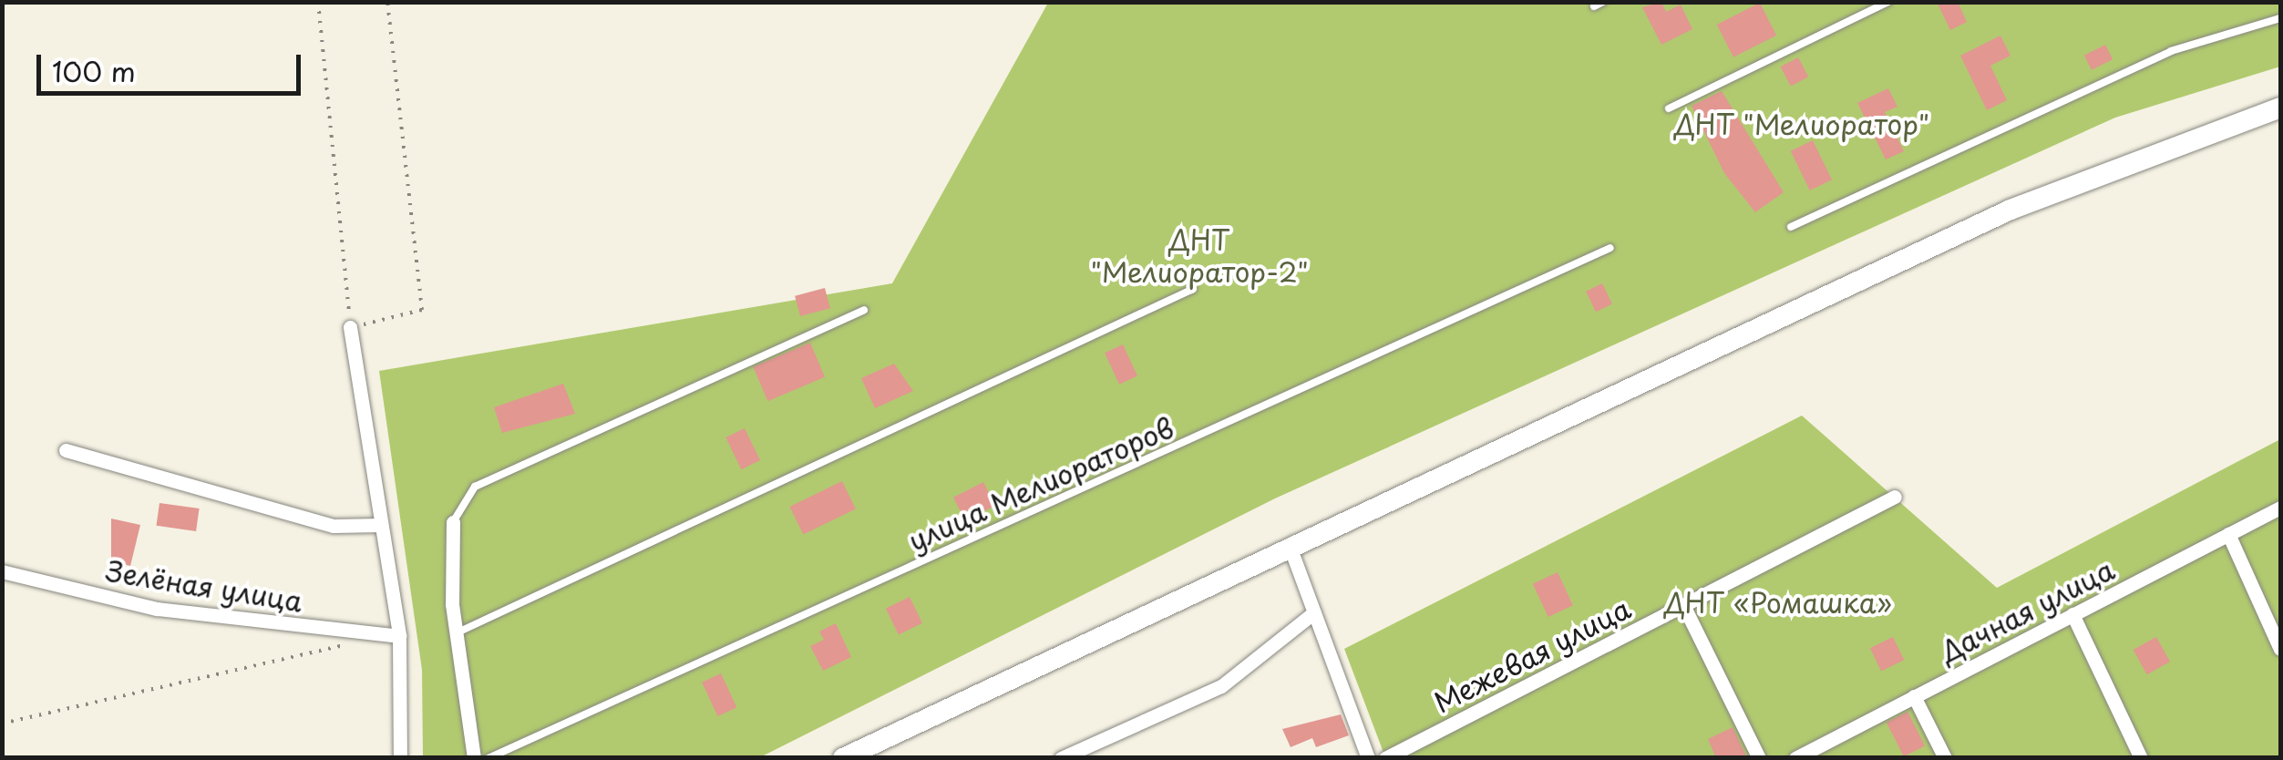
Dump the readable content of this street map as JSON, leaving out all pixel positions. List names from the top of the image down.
{
  "streets": {
    "street": ["Зелёная улица", "Дачная улица", "Межевая улица"],
    "lane": ["улица Мелиораторов"]
  },
  "parks": ["ДНТ \"Мелиоратор\"", "ДНТ \"Мелиоратор-2\"", "ДНТ «Ромашка»"],
  "scale_bar": "100 m"
}
